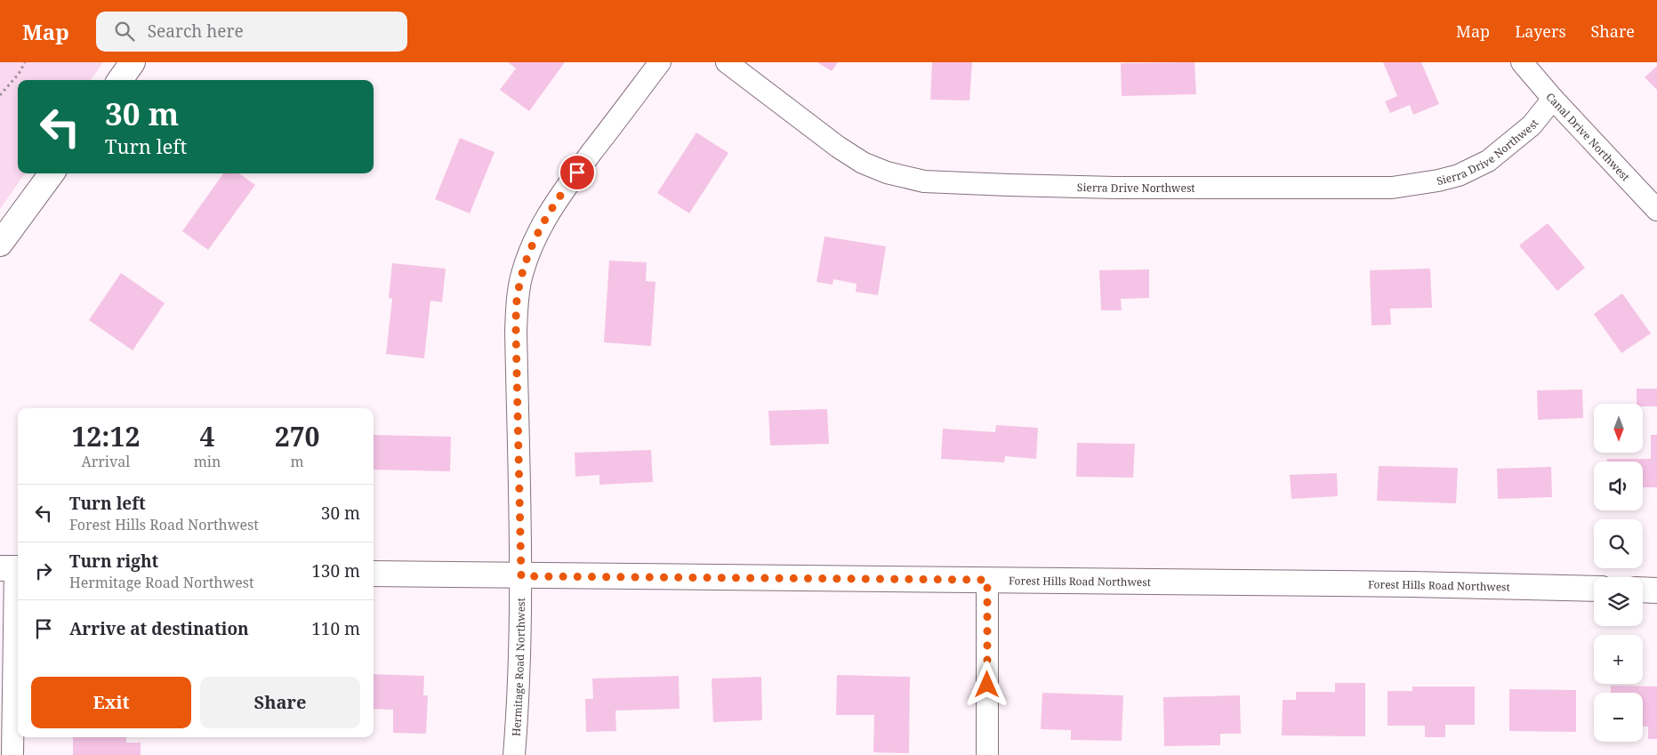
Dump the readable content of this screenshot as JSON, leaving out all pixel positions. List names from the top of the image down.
{
  "streets": {
    "main road": ["Forest Hills Road Northwest"],
    "street": ["Canal Drive Northwest", "Sierra Drive Northwest", "Hermitage Road Northwest"]
  },
  "crossings": [
    ["Canal Drive Northwest", "Sierra Drive Northwest"],
    ["Forest Hills Road Northwest", "Hermitage Road Northwest"]
  ],
  "north": "bottom",
  "page": {
    "header": "Map",
    "search": "Search here",
    "nav": ["Map", "Layers", "Share"],
    "turn": ["30 m", "Turn left"],
    "map_buttons": ["+", "−"],
    "eta": [
      "12:12",
      "Arrival",
      "4",
      "min",
      "270",
      "m"
    ],
    "list": [
      {
        "name": "Turn left",
        "note": "Forest Hills Road Northwest",
        "value": "30 m"
      },
      {
        "name": "Turn right",
        "note": "Hermitage Road Northwest",
        "value": "130 m"
      },
      {
        "name": "Arrive at destination",
        "value": "110 m"
      }
    ],
    "buttons": ["Exit", "Share"]
  }
}
